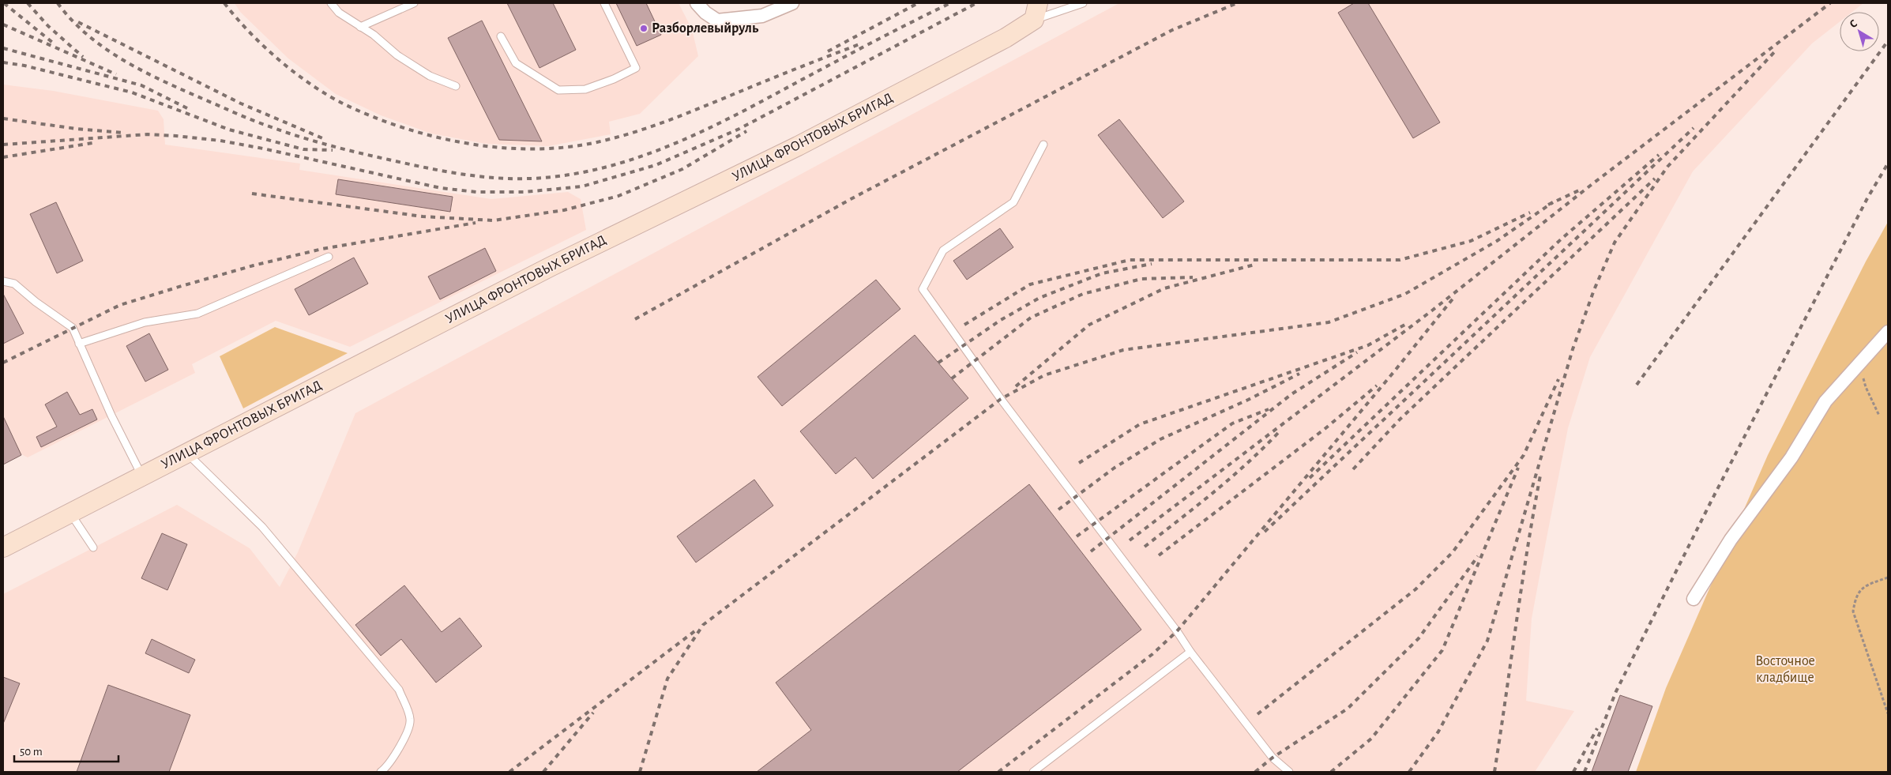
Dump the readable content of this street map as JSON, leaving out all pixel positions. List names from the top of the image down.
{
  "streets": {
    "main road": ["УЛИЦА ФРОНТОВЫХ БРИГАД"]
  },
  "parks": ["Восточное кладбище"],
  "places": ["Разборлевыйруль"],
  "scale_bar": "50 m",
  "north": "top left"
}
